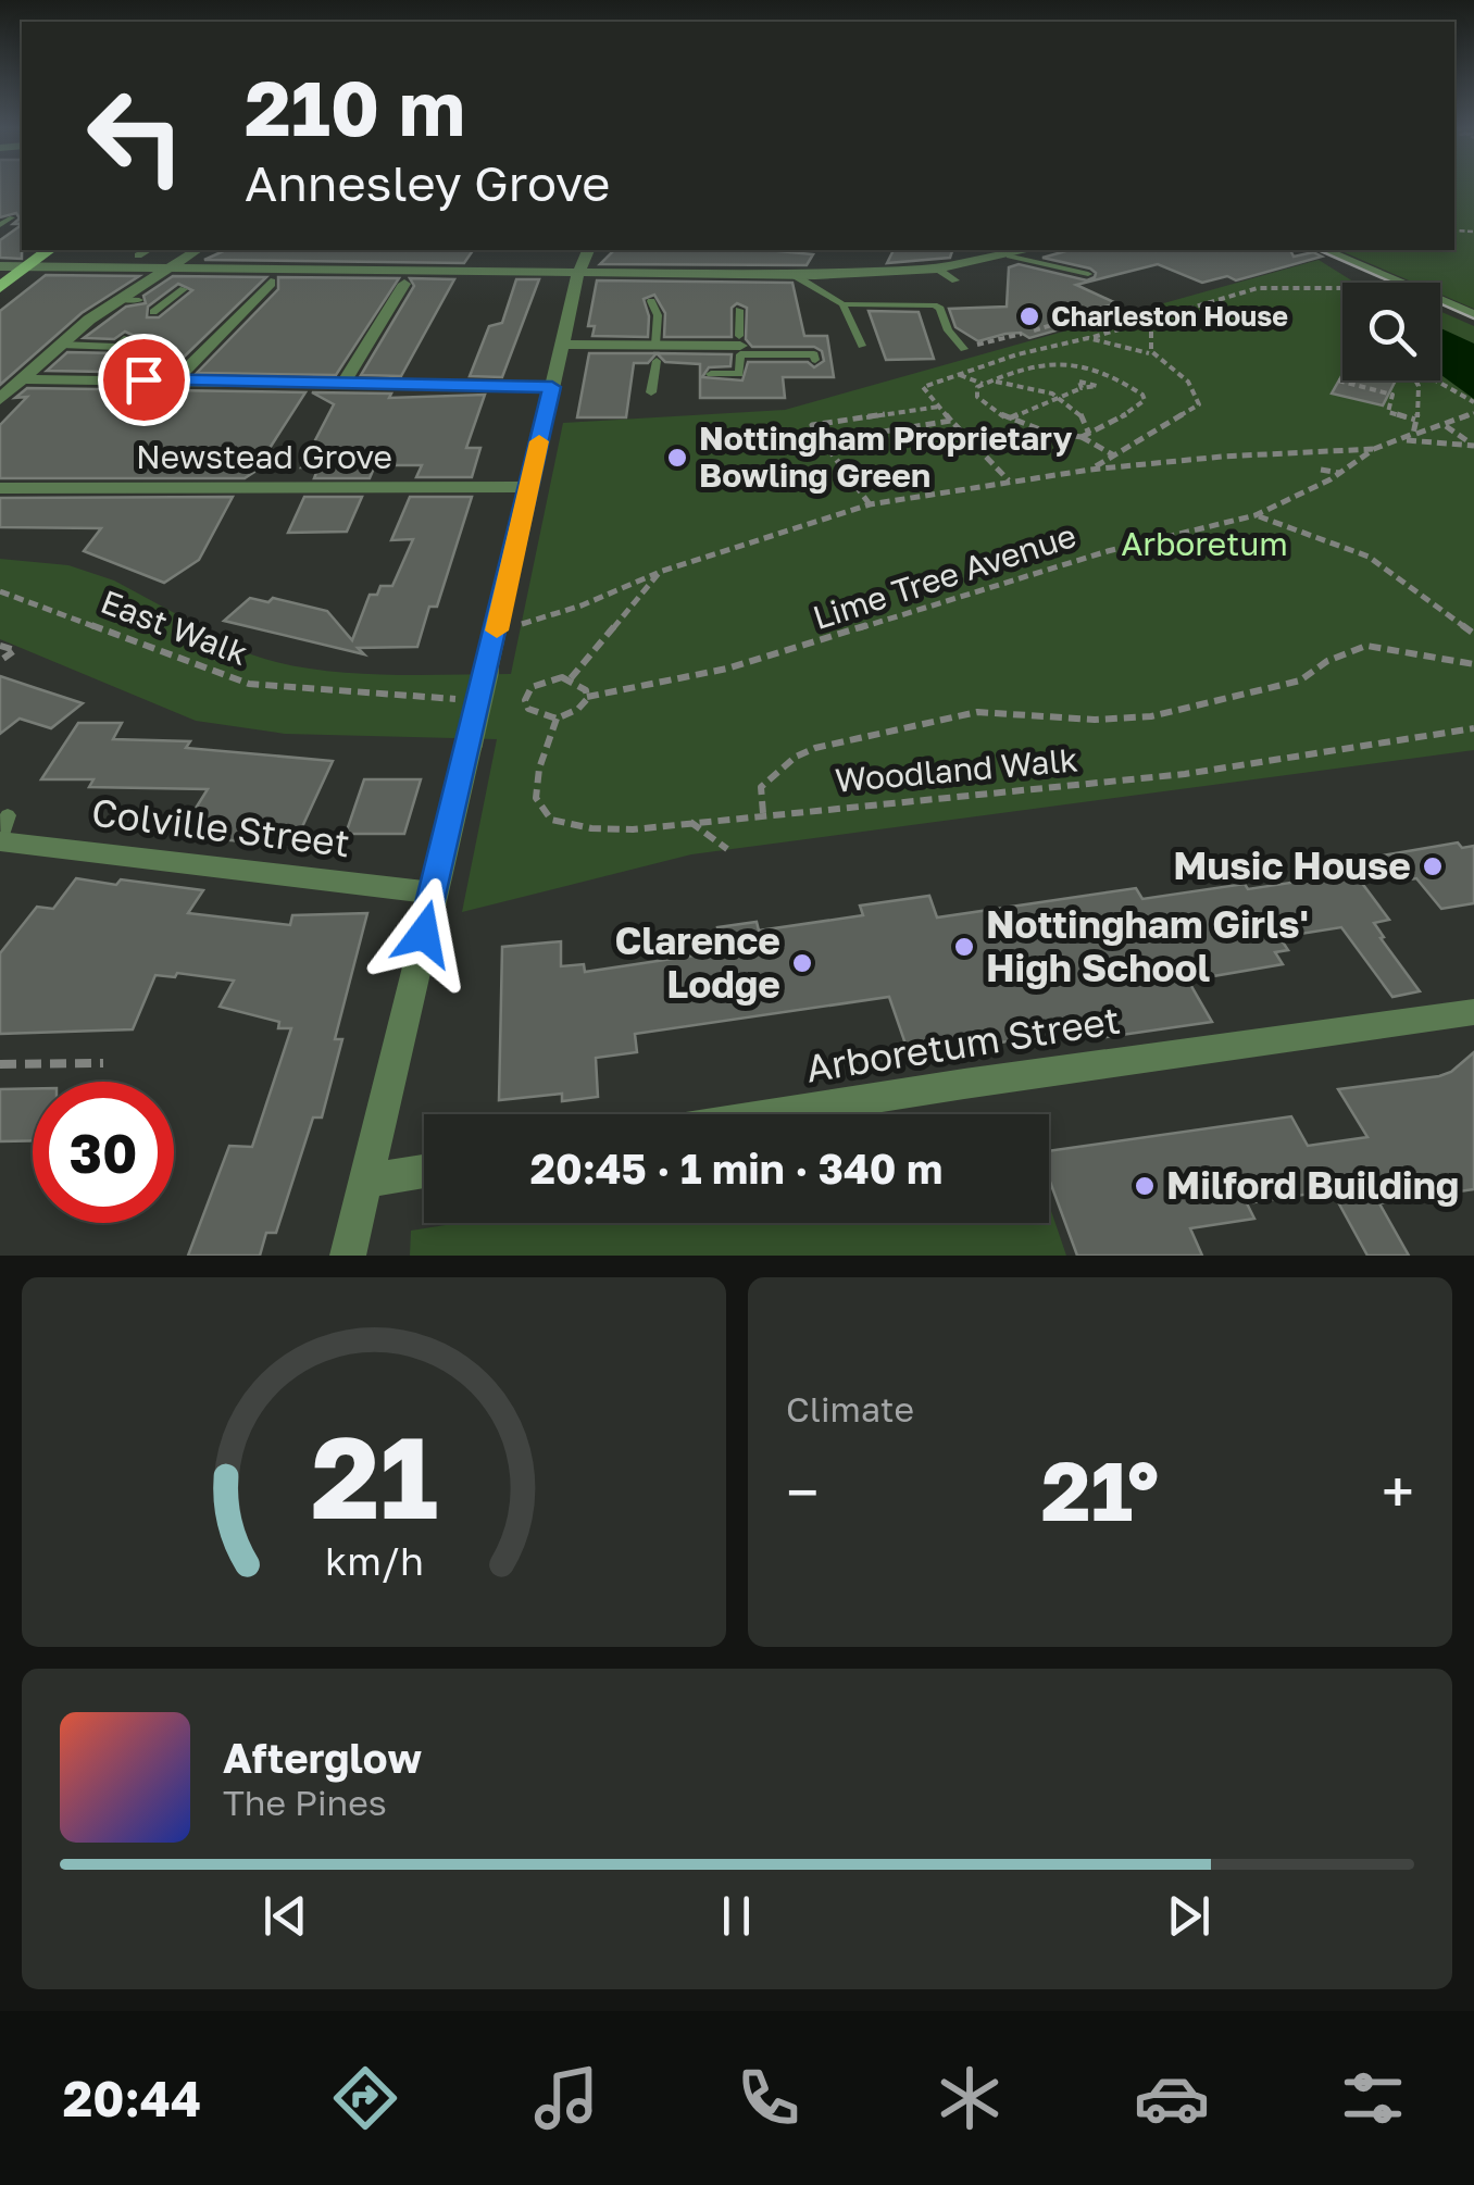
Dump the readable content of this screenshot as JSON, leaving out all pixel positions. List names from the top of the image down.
{
  "streets": {
    "street": ["Newstead Grove", "Colville Street", "Arboretum Street"],
    "path": ["Lime Tree Avenue", "East Walk", "Woodland Walk"]
  },
  "crossings": [
    ["Lime Tree Avenue", "Woodland Walk"]
  ],
  "parks": ["Arboretum"],
  "places": [
    "Charleston House",
    "Nottingham Proprietary Bowling Green",
    "Music House",
    "Nottingham Girls' High School",
    "Clarence Lodge",
    "Milford Building"
  ],
  "page": {
    "turn": ["210 m", "Annesley Grove"],
    "limit": "30",
    "trip": "20:45 · 1 min · 340 m",
    "tile": "Climate",
    "heat": ["−", "21°", "+"],
    "song": ["Afterglow", "The Pines"],
    "tabs": "20:44",
    "gauge": ["21", "km/h"]
  }
}
